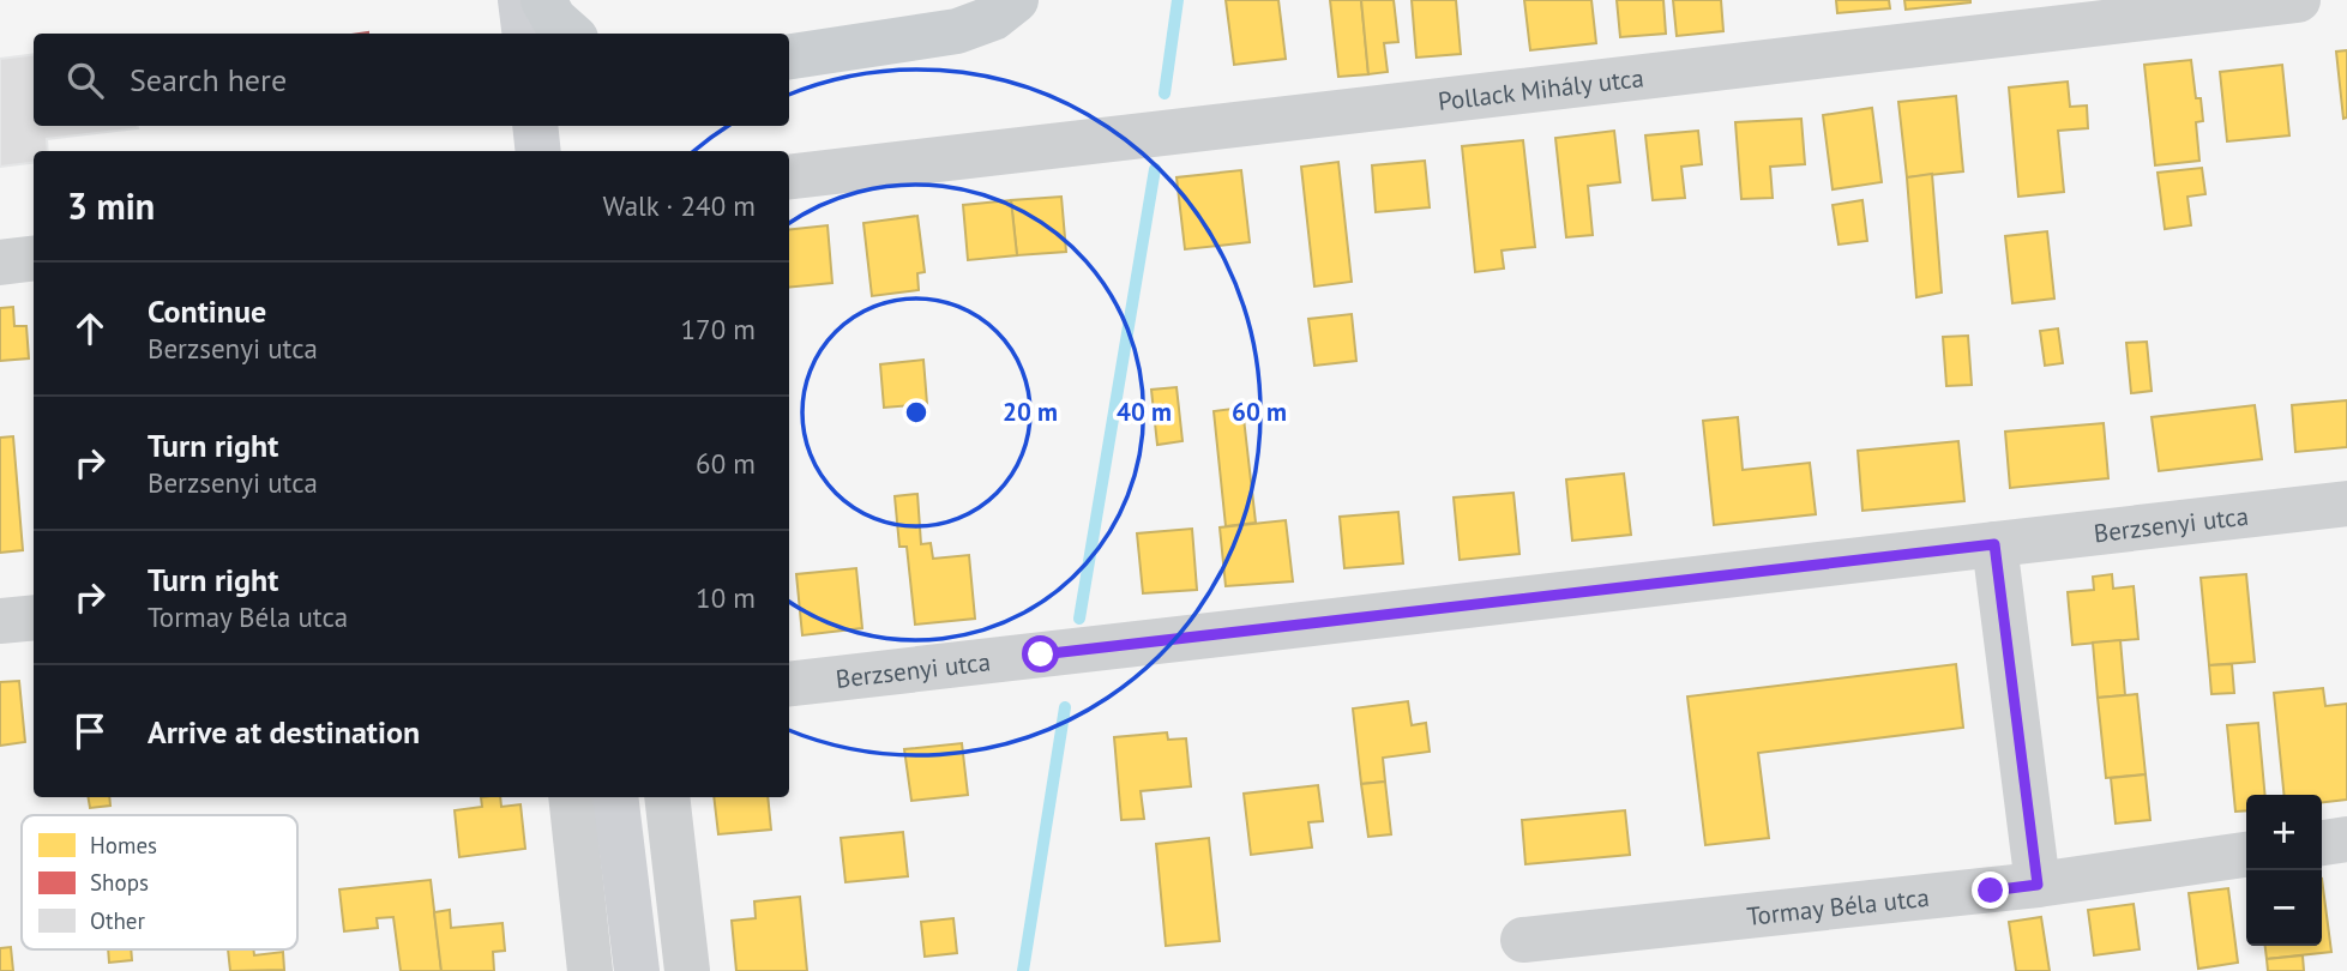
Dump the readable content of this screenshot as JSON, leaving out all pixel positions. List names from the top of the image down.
{
  "streets": {
    "street": ["Pollack Mihály utca", "Berzsenyi utca", "Tormay Béla utca"]
  },
  "legend": ["Homes", "Shops", "Other"],
  "page": {
    "search": "Search here",
    "heading": ["3 min", "Walk · 240 m"],
    "list": [
      ["Continue", "Berzsenyi utca", "170 m"],
      ["Turn right", "Berzsenyi utca", "60 m"],
      ["Turn right", "Tormay Béla utca", "10 m"],
      "Arrive at destination"
    ],
    "map_buttons": ["+", "−"]
  },
  "rings": ["20 m", "40 m", "60 m"]
}
